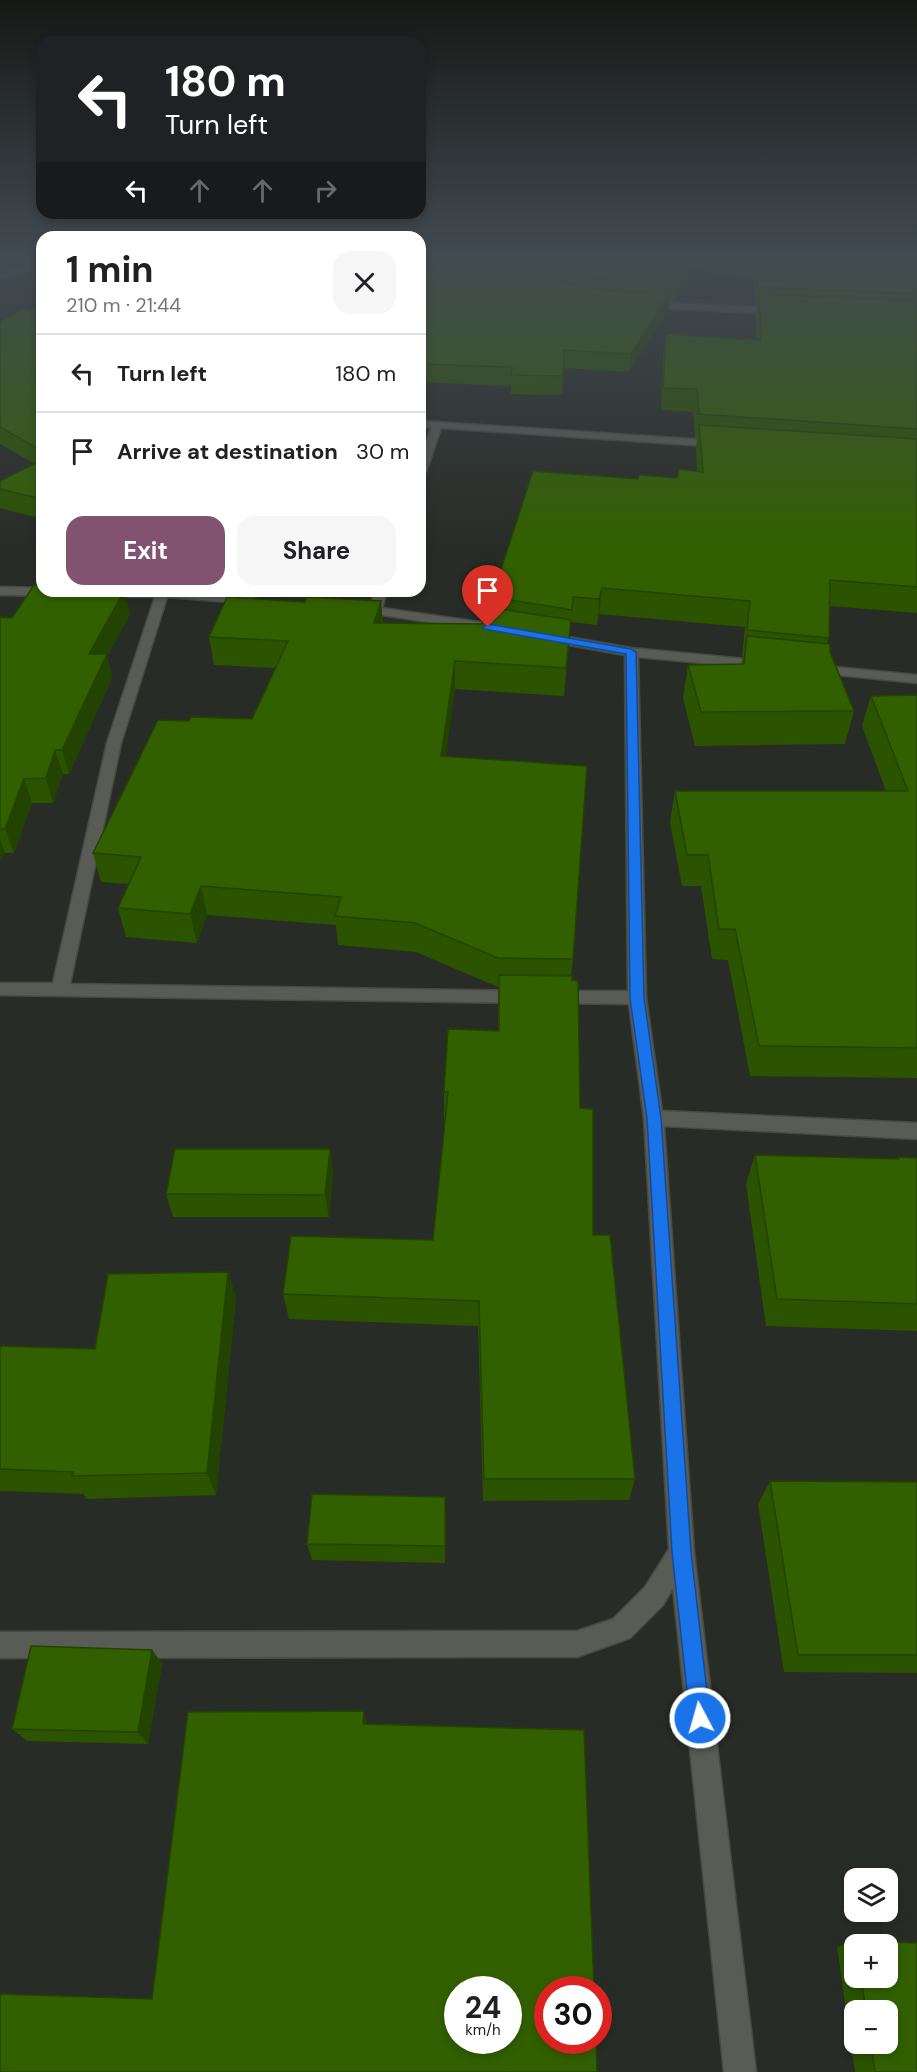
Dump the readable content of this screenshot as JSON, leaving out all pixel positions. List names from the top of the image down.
{
  "page": {
    "turn": ["180 m", "Turn left"],
    "heading": ["1 min", "210 m · 21:44"],
    "list": [
      {
        "name": "Turn left",
        "value": "180 m"
      },
      {
        "name": "Arrive at destination",
        "value": "30 m"
      }
    ],
    "buttons": ["Exit", "Share"],
    "map_buttons": ["+", "−"],
    "speed": "24 km/h",
    "limit": "30"
  }
}
